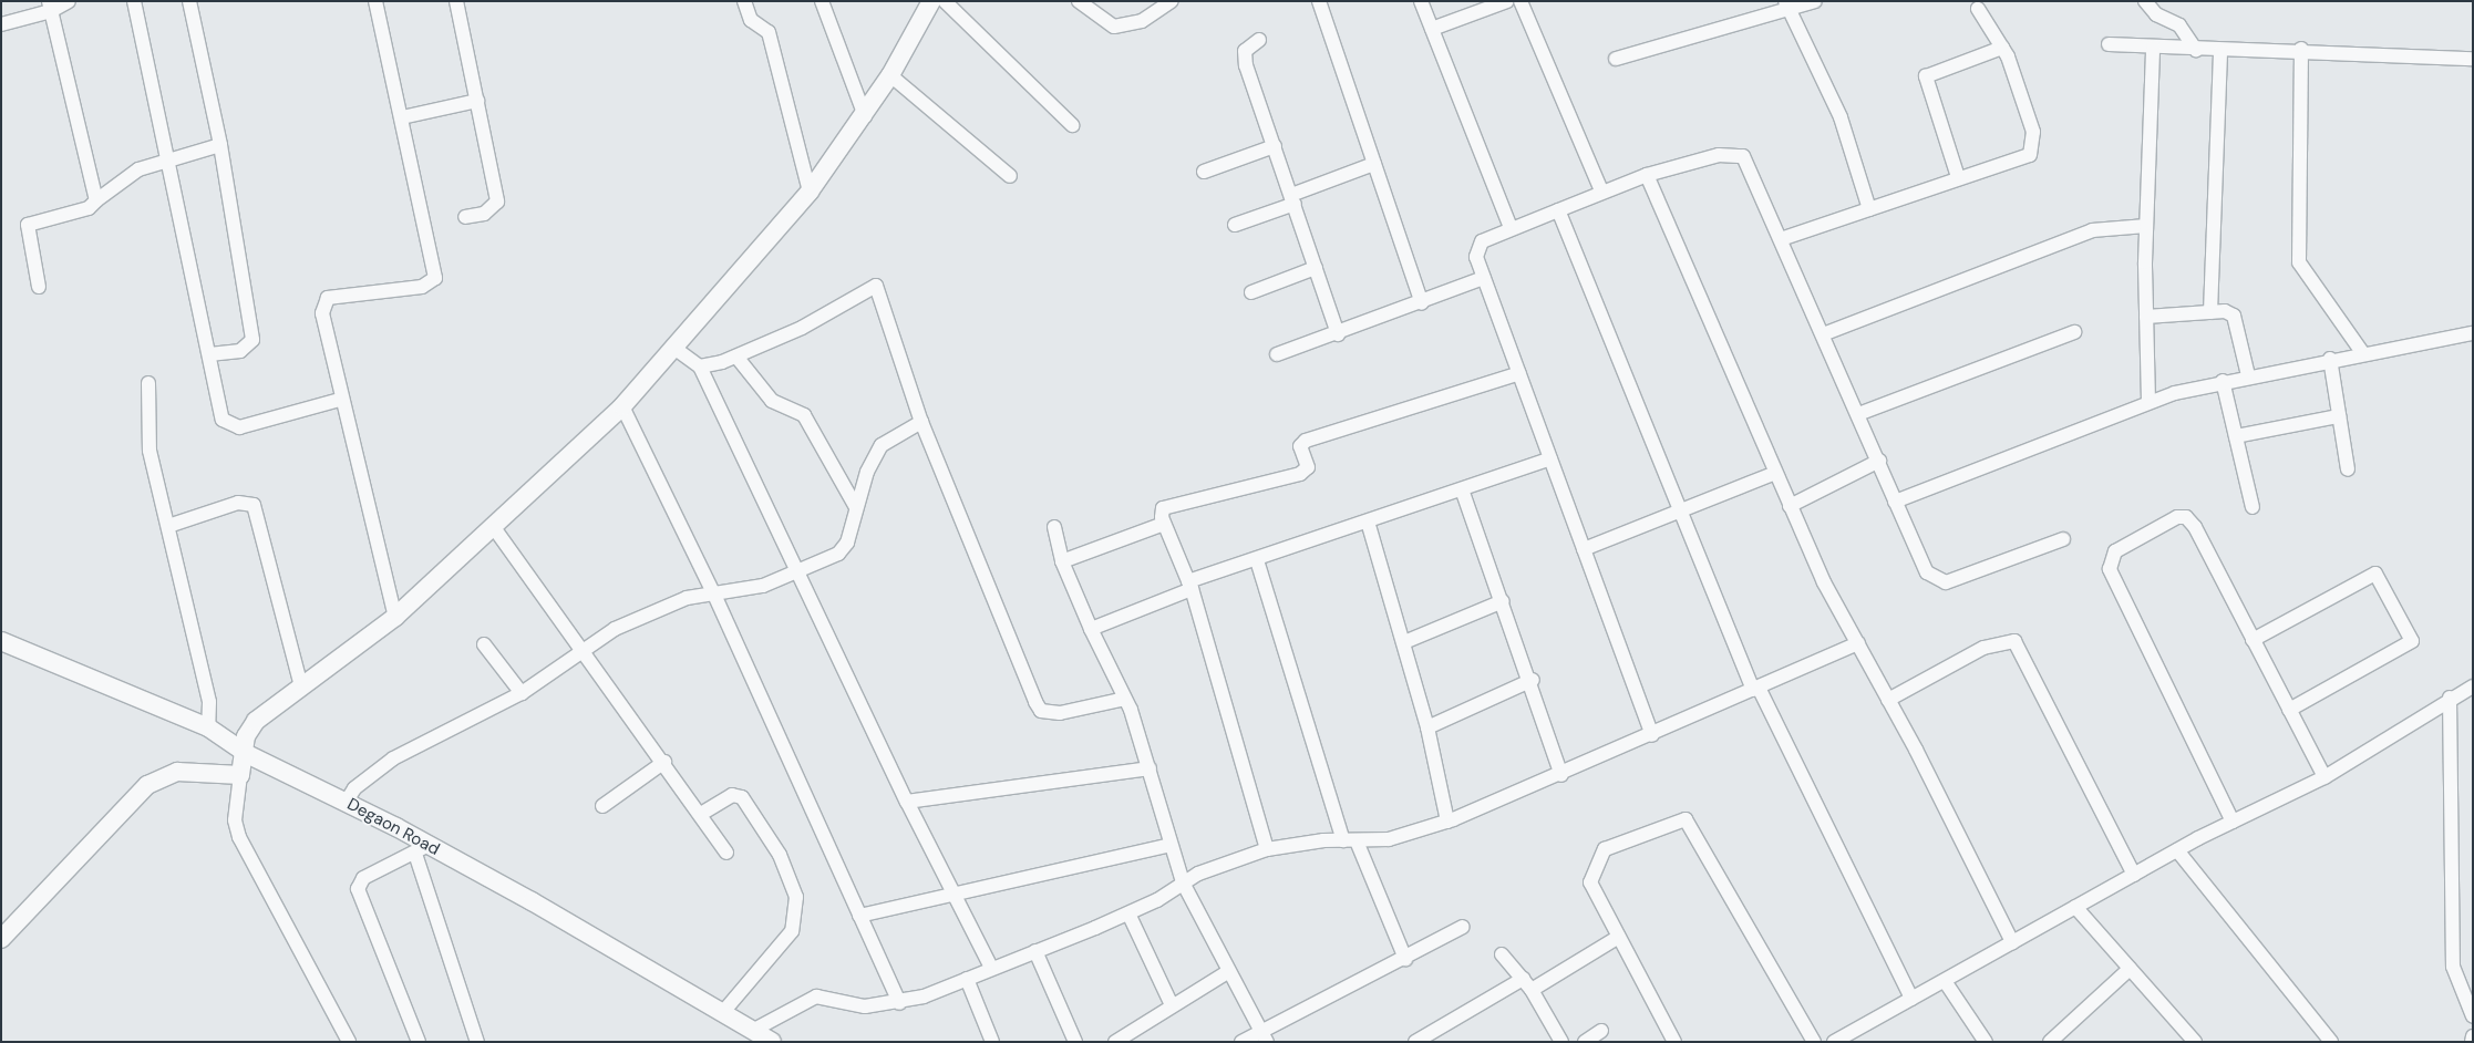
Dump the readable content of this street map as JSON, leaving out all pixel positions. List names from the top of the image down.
{
  "streets": {
    "street": ["Degaon Road"]
  }
}
